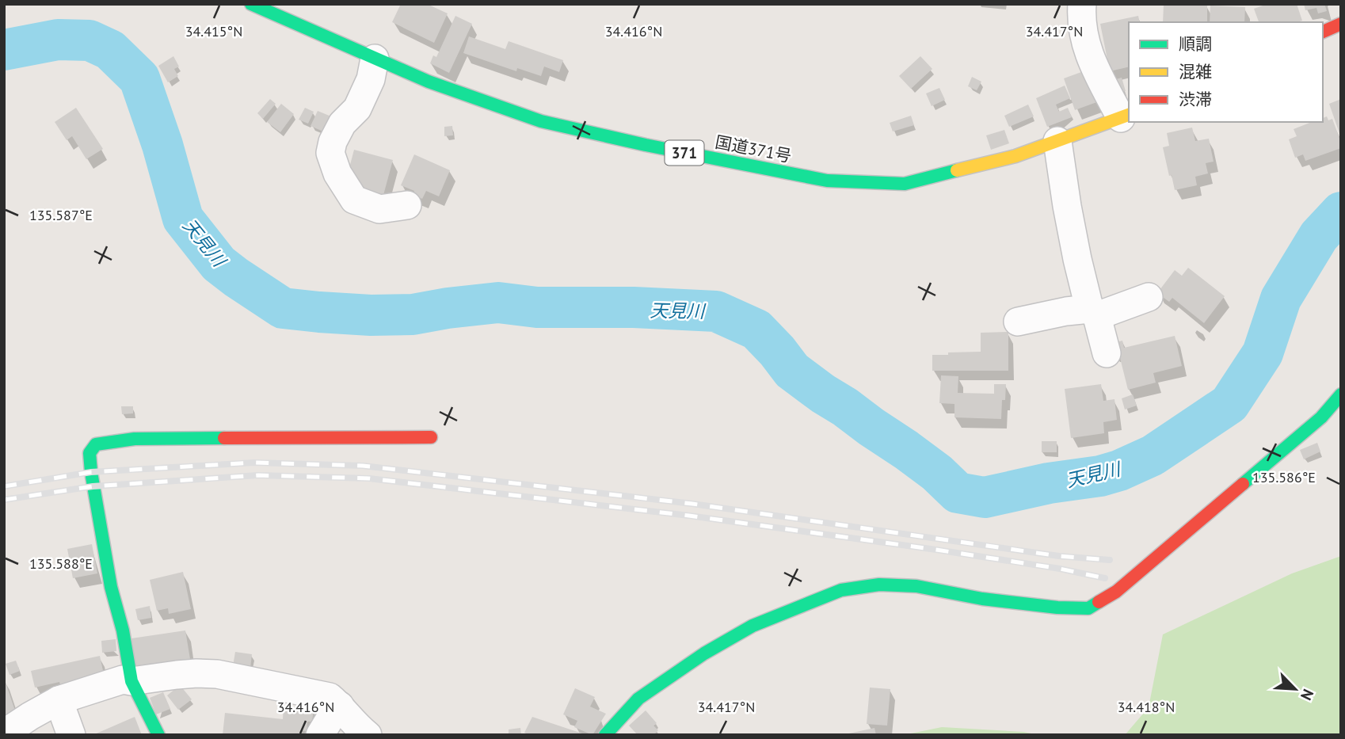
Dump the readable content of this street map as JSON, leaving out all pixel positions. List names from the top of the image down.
{
  "streets": {
    "main road": ["国道371号", "371"]
  },
  "water": ["天見川"],
  "legend": ["順調", "混雑", "渋滞"],
  "north": "bottom right",
  "coordinates": [
    "34.415°N",
    "34.416°N",
    "34.417°N",
    "135.587°E",
    "135.586°E",
    "135.588°E",
    "34.418°N"
  ]
}
